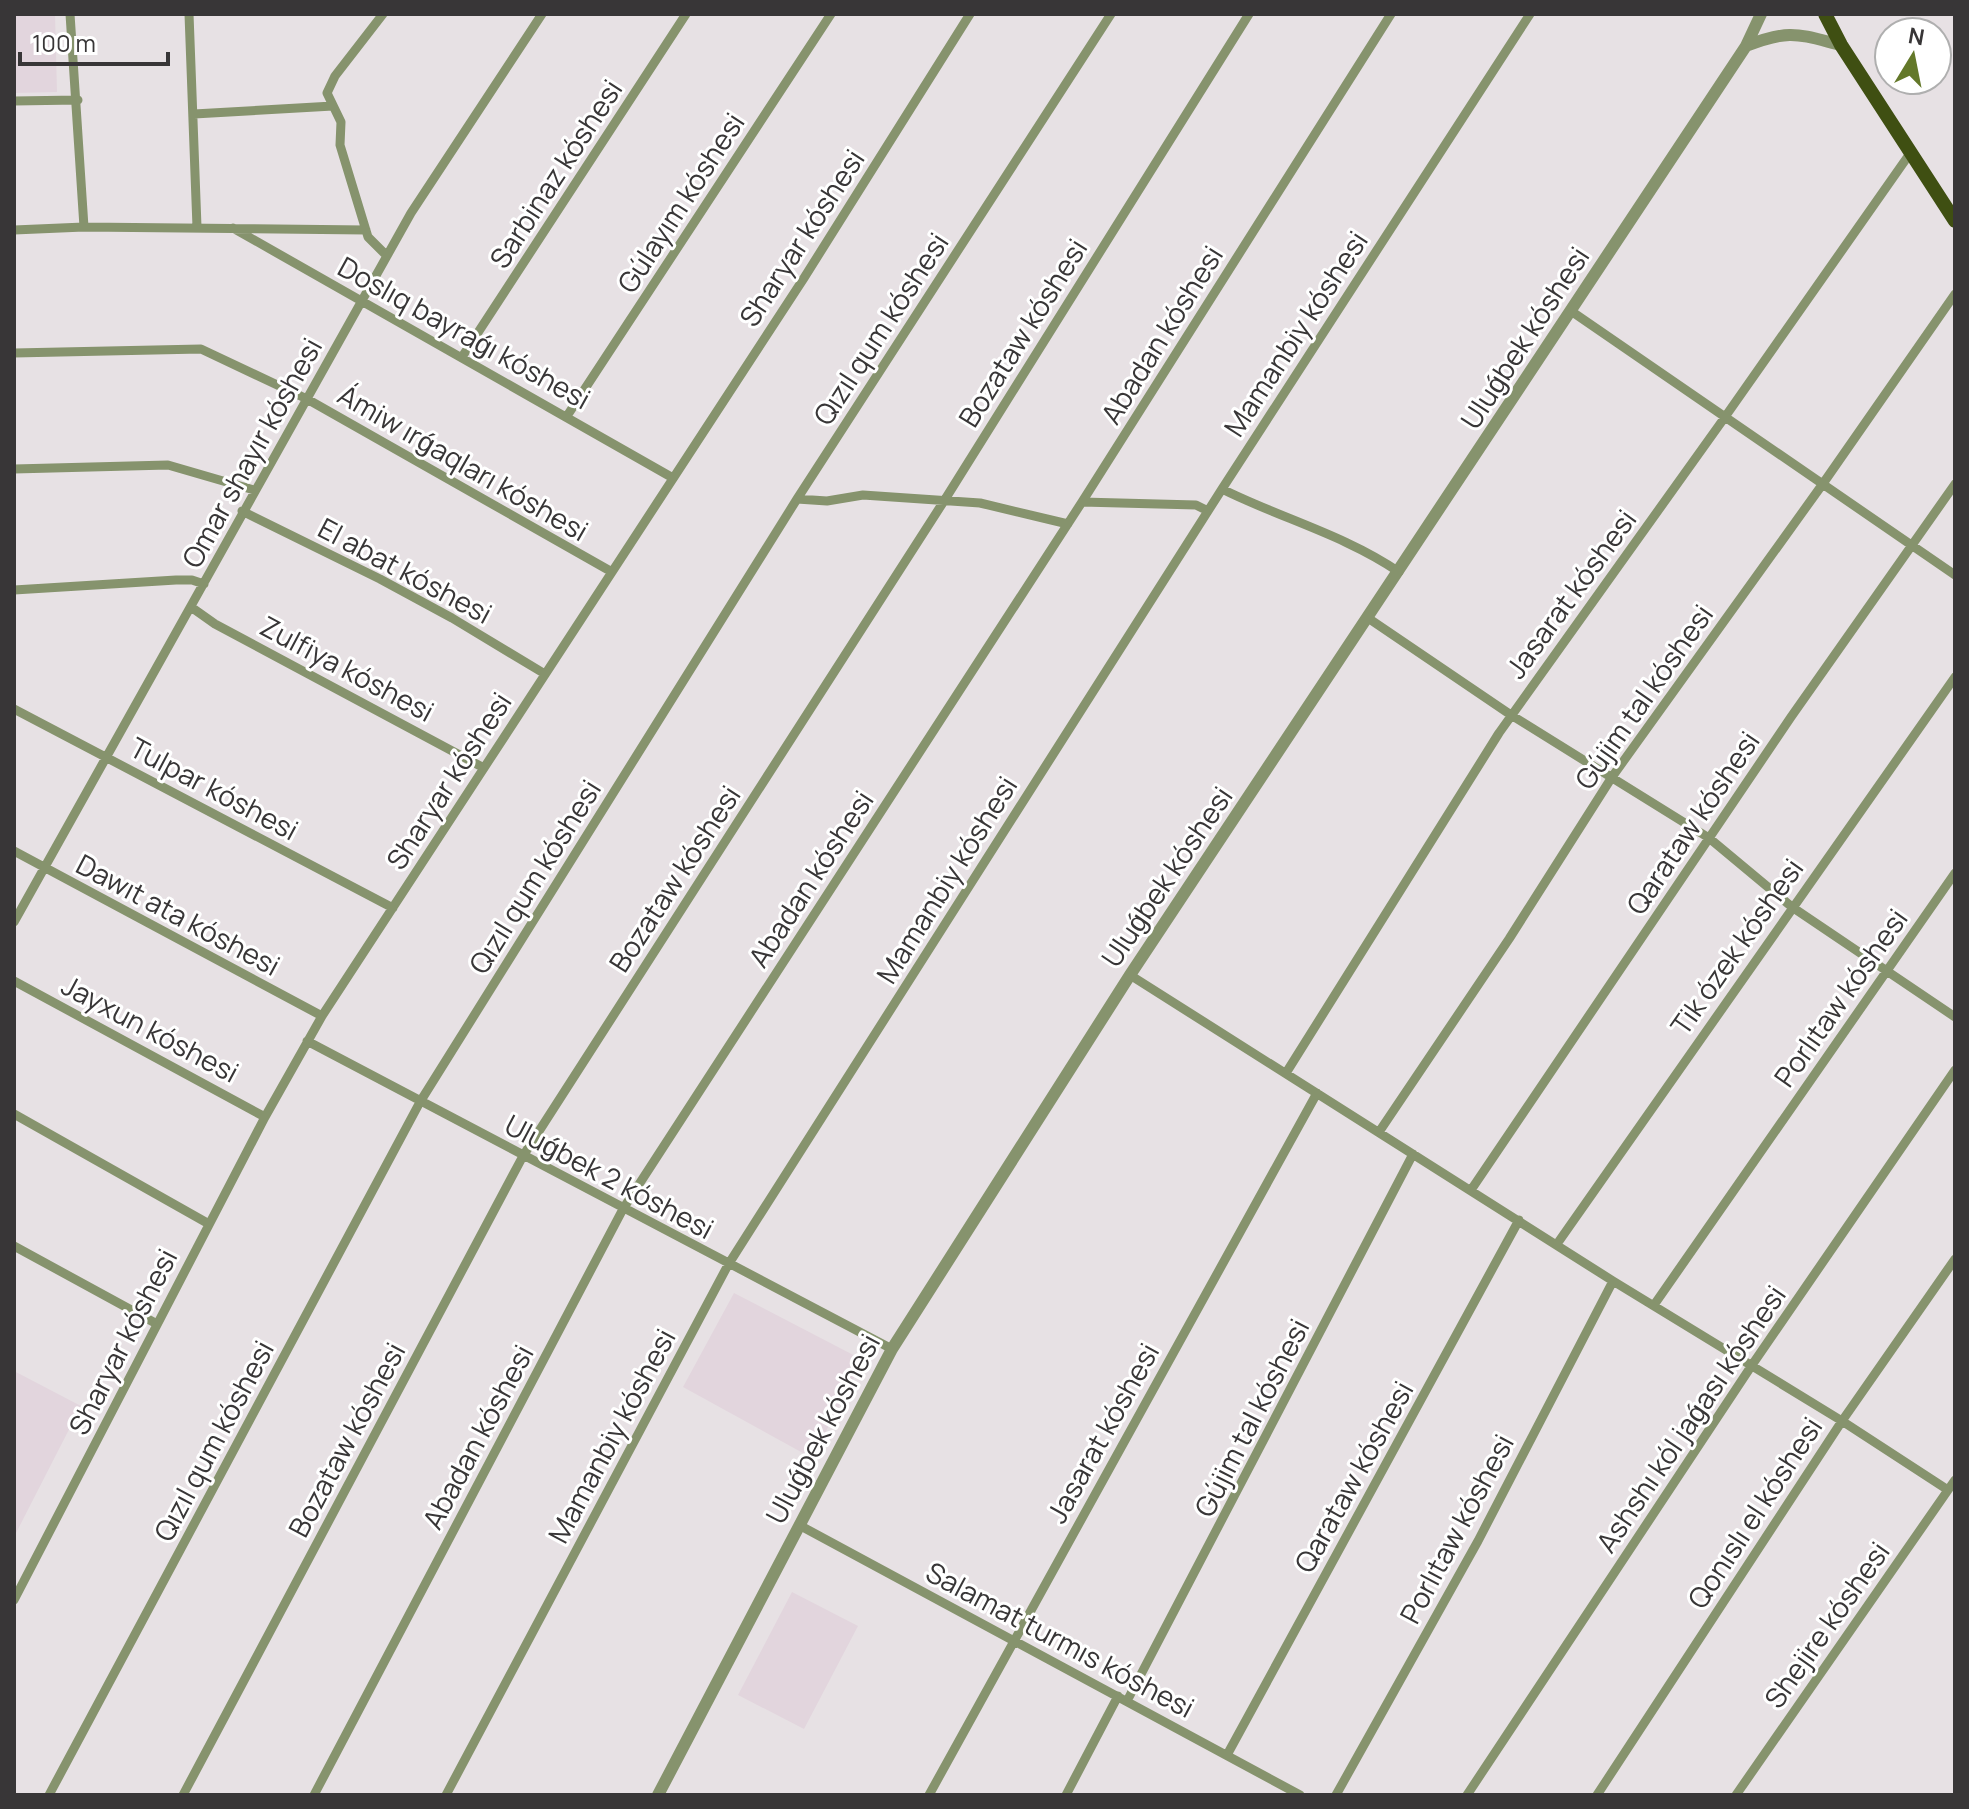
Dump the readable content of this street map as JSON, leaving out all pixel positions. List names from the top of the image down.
{
  "streets": {
    "street": [
      "Sarbinaz kóshesi",
      "Gúlayım kóshesi",
      "Sharyar kóshesi",
      "Qızıl qum kóshesi",
      "Doslıq bayraǵı kóshesi",
      "Bozataw kóshesi",
      "Mamanbiy kóshesi",
      "Abadan kóshesi",
      "Uluǵbek kóshesi",
      "Omar shayır kóshesi",
      "Ámiw ırǵaqları kóshesi",
      "El abat kóshesi",
      "Jasarat kóshesi",
      "Zulfiya kóshesi",
      "Gújim tal kóshesi",
      "Tulpar kóshesi",
      "Qarataw kóshesi",
      "Dawıt ata kóshesi",
      "Tik ózek kóshesi",
      "Porlıtaw kóshesi",
      "Jayxun kóshesi",
      "Uluǵbek 2 kóshesi",
      "Ashshı kól jaǵası kóshesi",
      "Qonıslı el kóshesi",
      "Shejire kóshesi",
      "Salamat turmıs kóshesi"
    ]
  },
  "crossings": [
    ["Sarbinaz kóshesi", "Doslıq bayraǵı kóshesi"],
    ["Gúlayım kóshesi", "Doslıq bayraǵı kóshesi"],
    ["Sharyar kóshesi", "Doslıq bayraǵı kóshesi"],
    ["Sharyar kóshesi", "Ámiw ırǵaqları kóshesi"],
    ["Sharyar kóshesi", "El abat kóshesi"],
    ["Sharyar kóshesi", "Zulfiya kóshesi"],
    ["Sharyar kóshesi", "Tulpar kóshesi"],
    ["Sharyar kóshesi", "Dawıt ata kóshesi"],
    ["Sharyar kóshesi", "Jayxun kóshesi"],
    ["Sharyar kóshesi", "Uluǵbek 2 kóshesi"],
    ["Qızıl qum kóshesi", "Uluǵbek 2 kóshesi"],
    ["Doslıq bayraǵı kóshesi", "Omar shayır kóshesi"],
    ["Bozataw kóshesi", "Uluǵbek 2 kóshesi"],
    ["Mamanbiy kóshesi", "Uluǵbek 2 kóshesi"],
    ["Abadan kóshesi", "Uluǵbek 2 kóshesi"],
    ["Uluǵbek kóshesi", "Uluǵbek 2 kóshesi"],
    ["Uluǵbek kóshesi", "Salamat turmıs kóshesi"],
    ["Omar shayır kóshesi", "Ámiw ırǵaqları kóshesi"],
    ["Omar shayır kóshesi", "El abat kóshesi"],
    ["Omar shayır kóshesi", "Zulfiya kóshesi"],
    ["Omar shayır kóshesi", "Tulpar kóshesi"],
    ["Omar shayır kóshesi", "Dawıt ata kóshesi"],
    ["Jasarat kóshesi", "Salamat turmıs kóshesi"],
    ["Gújim tal kóshesi", "Salamat turmıs kóshesi"],
    ["Qarataw kóshesi", "Salamat turmıs kóshesi"]
  ],
  "scale_bar": "100 m",
  "north": "top"
}
